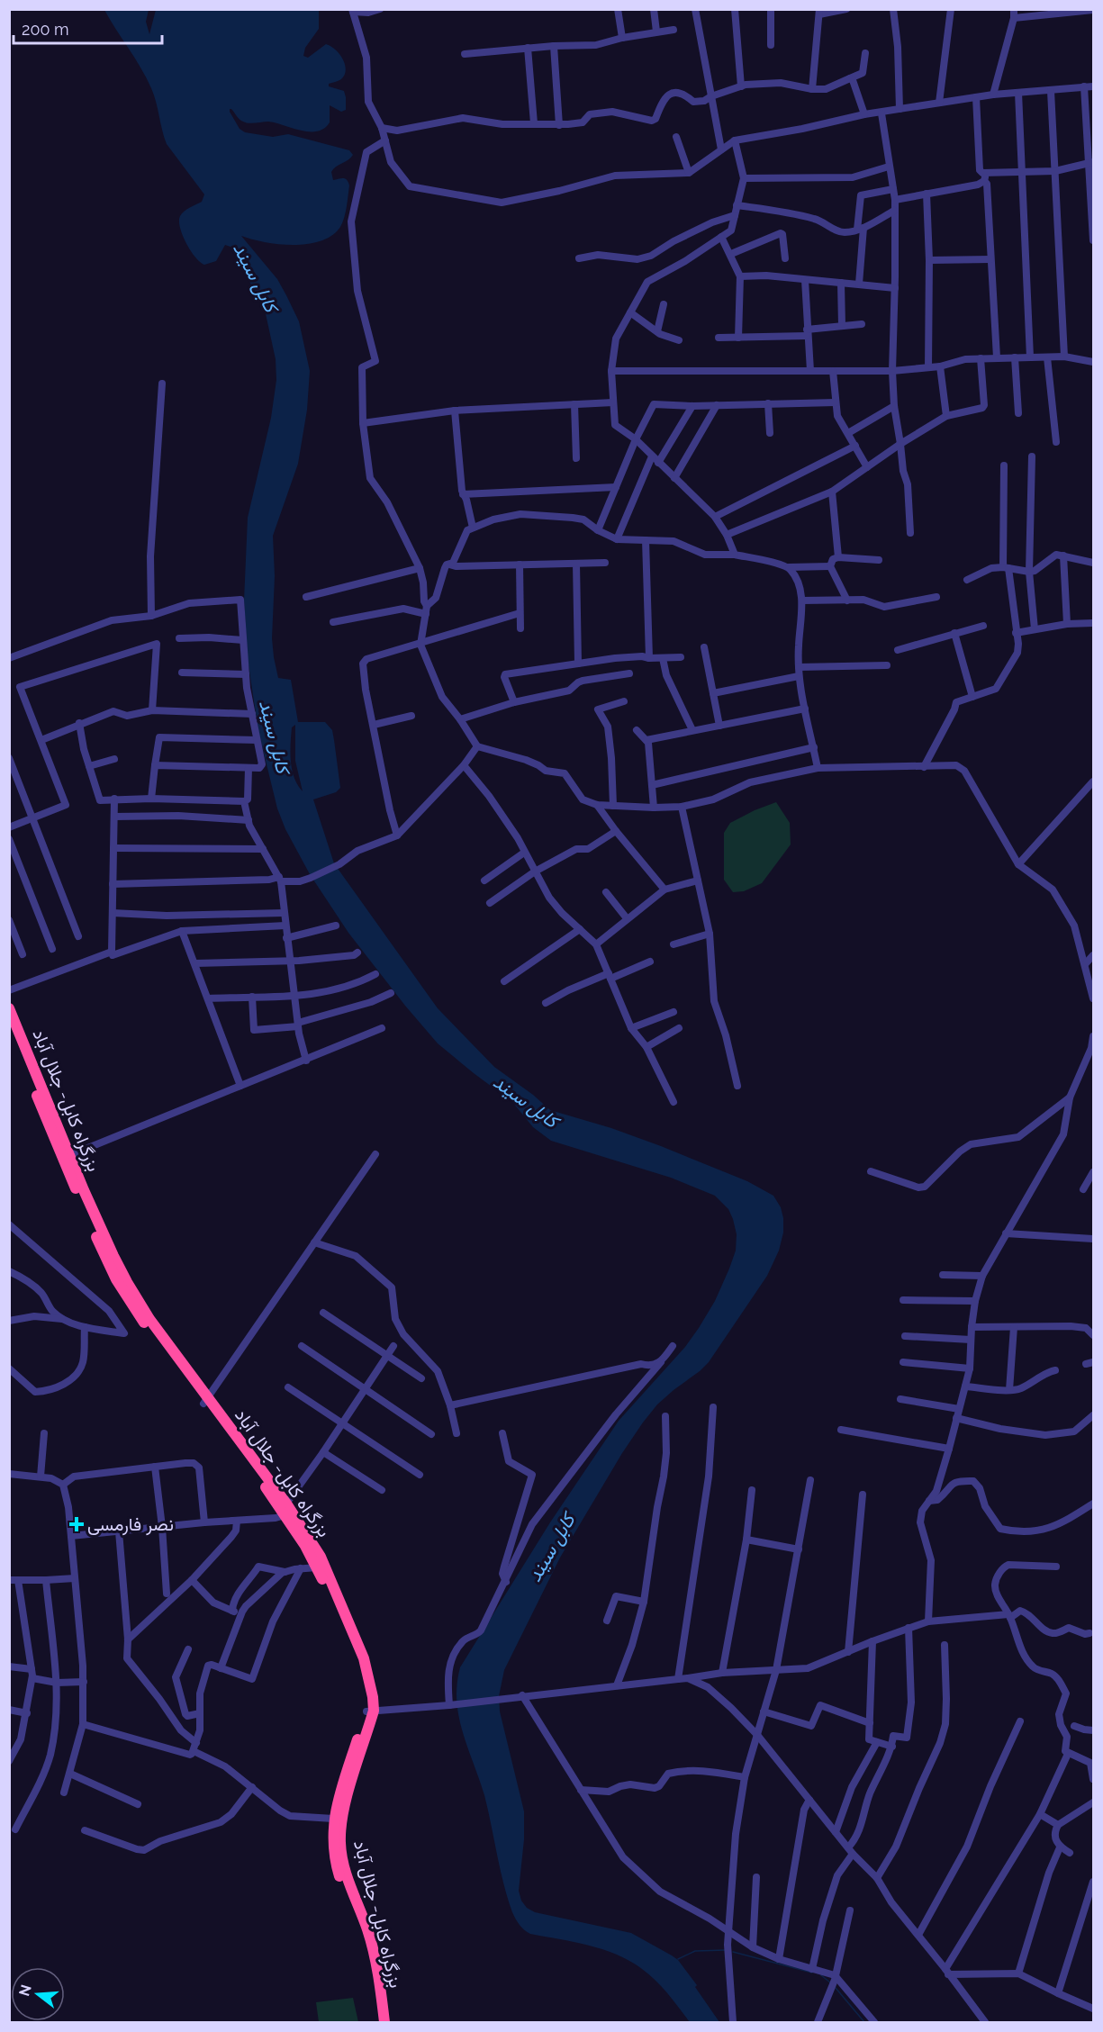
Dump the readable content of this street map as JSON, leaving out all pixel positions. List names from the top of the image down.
{
  "streets": {
    "highway": ["بزرگراه کابل- جلال آباد"]
  },
  "water": ["کابل سيند"],
  "places": {
    "health": ["نصر فارمسی"]
  },
  "scale_bar": "200 m",
  "north": "left"
}
